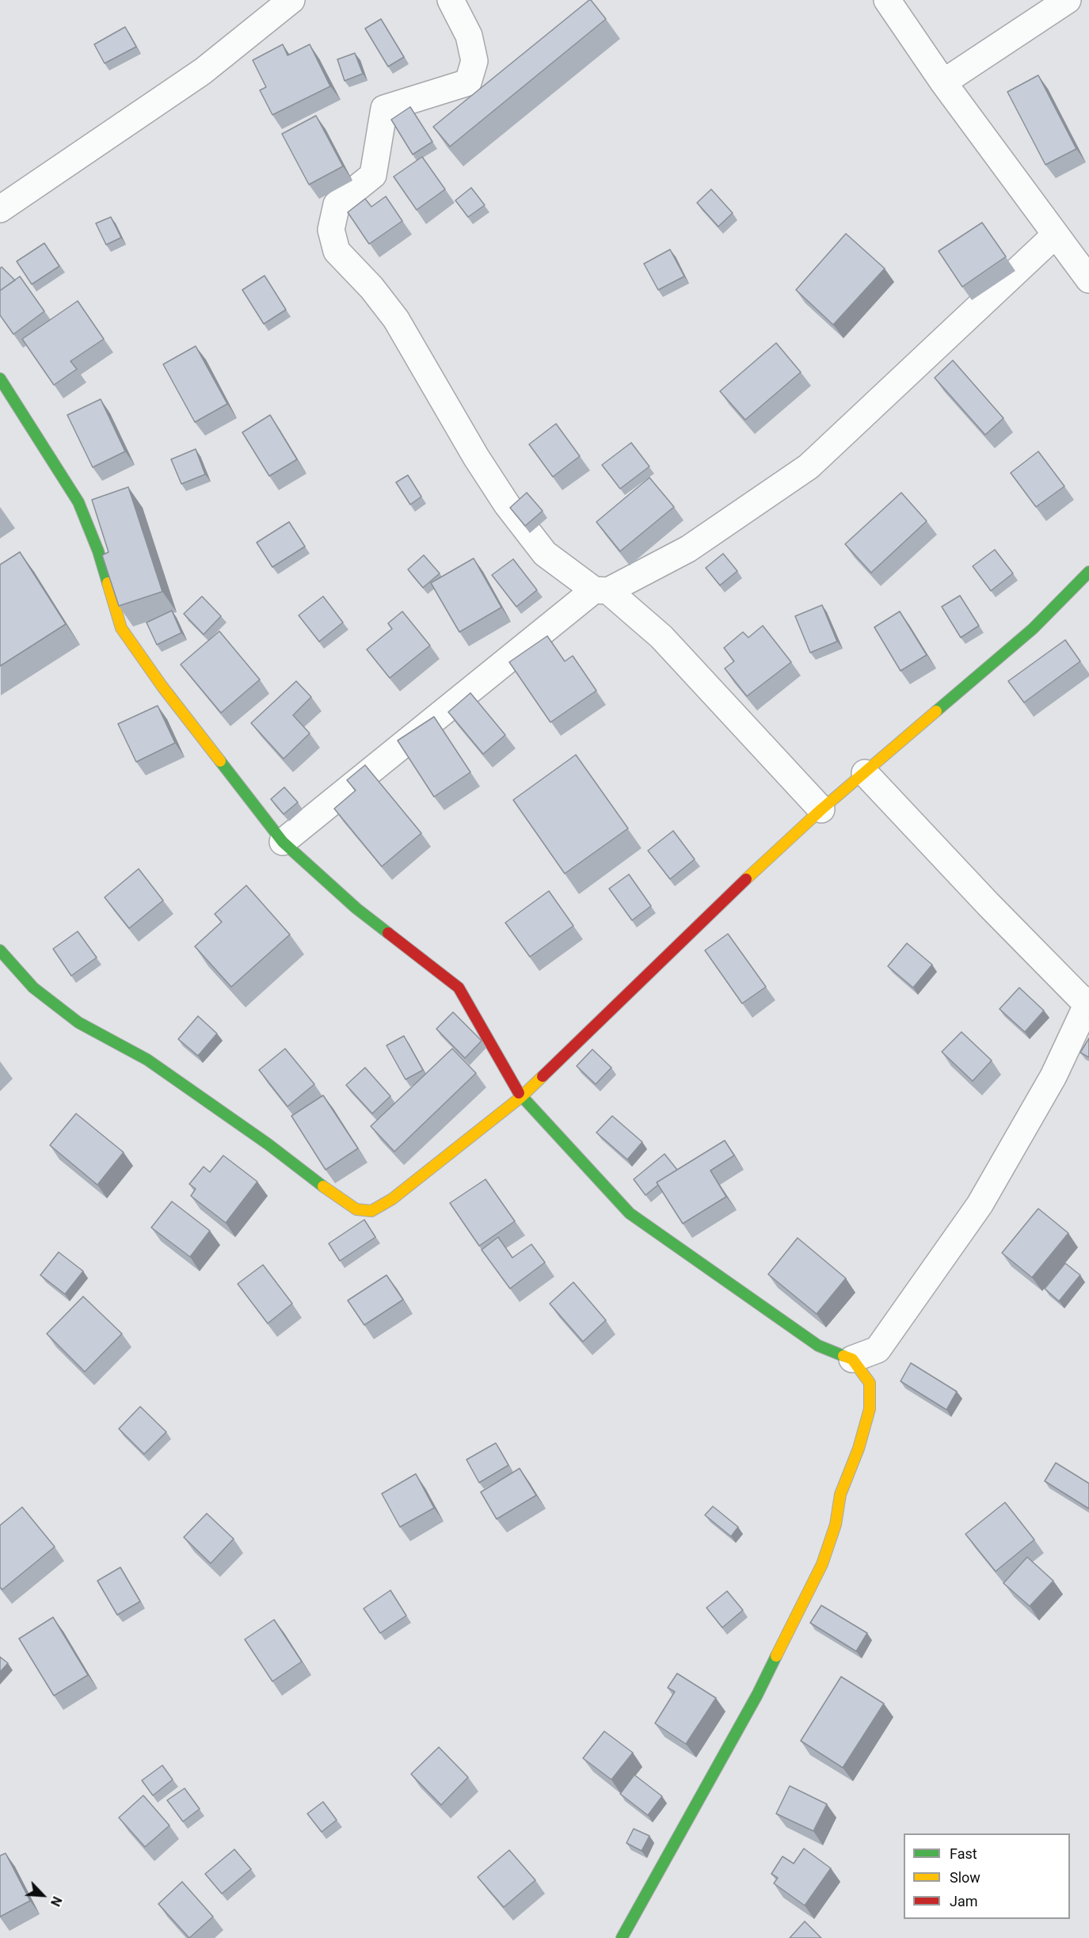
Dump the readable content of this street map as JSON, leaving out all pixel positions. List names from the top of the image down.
{
  "legend": ["Fast", "Slow", "Jam"],
  "north": "bottom right"
}
